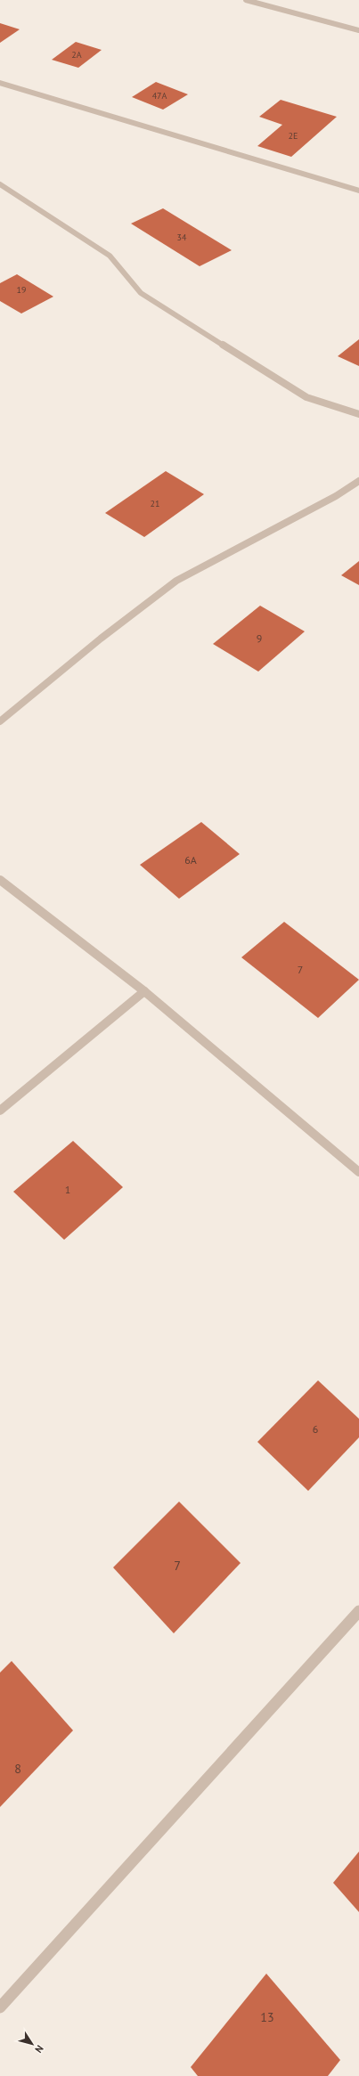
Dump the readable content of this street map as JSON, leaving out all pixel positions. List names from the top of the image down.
{
  "house_numbers": [
    "2А",
    "47А",
    "2Е",
    "34",
    "19",
    "21",
    "9",
    "6А",
    "7",
    "1",
    "6",
    "7",
    "8",
    "13"
  ],
  "north": "bottom right"
}
